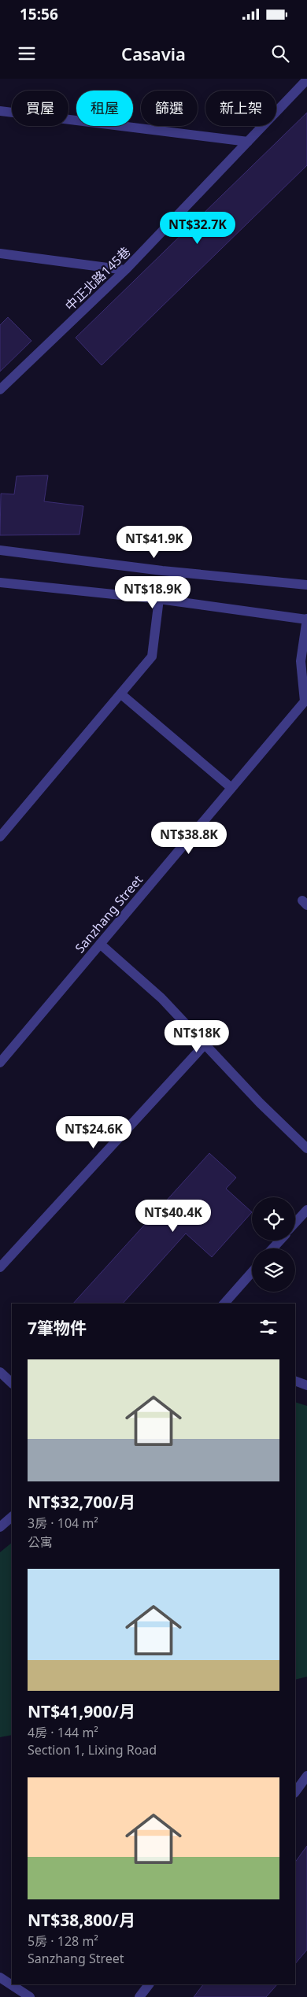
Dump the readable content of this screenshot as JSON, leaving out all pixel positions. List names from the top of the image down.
{
  "streets": {
    "street": ["中正北路145巷", "Sanzhang Street"]
  },
  "page": {
    "status": "15:56",
    "header": "Casavia",
    "chip": [
      "買屋",
      "租屋",
      "篩選",
      "新上架"
    ],
    "price": [
      "NT$32.7K",
      "NT$41.9K",
      "NT$18.9K",
      "NT$38.8K",
      "NT$18K",
      "NT$24.6K",
      "NT$40.4K"
    ],
    "heading": "7筆物件",
    "list": [
      {
        "name": "NT$32,700/月",
        "note": "3房 · 104 m² · 公寓"
      },
      {
        "name": "NT$41,900/月",
        "note": "4房 · 144 m² · Section 1, Lixing Road"
      },
      {
        "name": "NT$38,800/月",
        "note": "5房 · 128 m² · Sanzhang Street"
      }
    ]
  }
}
